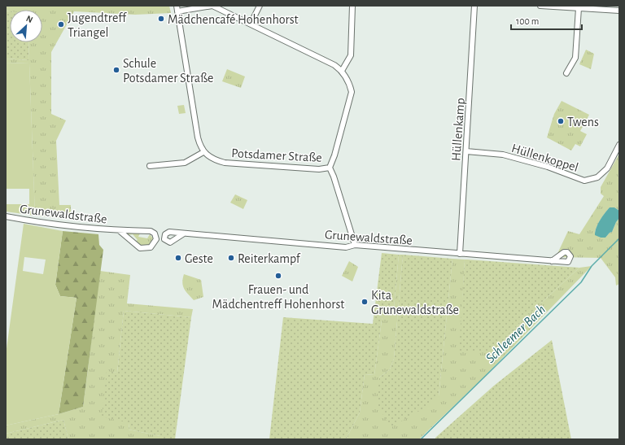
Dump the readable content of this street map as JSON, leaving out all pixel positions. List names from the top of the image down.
{
  "streets": {
    "street": [
      "Hüllenkamp",
      "Potsdamer Straße",
      "Hüllenkoppel",
      "Grunewaldstraße"
    ]
  },
  "crossings": [
    ["Hüllenkamp", "Hüllenkoppel"],
    ["Hüllenkamp", "Grunewaldstraße"],
    ["Potsdamer Straße", "Grunewaldstraße"]
  ],
  "water": ["Schleemer Bach"],
  "places": [
    "Mädchencafé Hohenhorst",
    "Jugendtreff Triangel",
    "Schule Potsdamer Straße",
    "Twens",
    "Geste",
    "Reiterkampf",
    "Frauen- und Mädchentreff Hohenhorst",
    "Kita Grunewaldstraße"
  ],
  "scale_bar": "100 m",
  "north": "top right"
}
